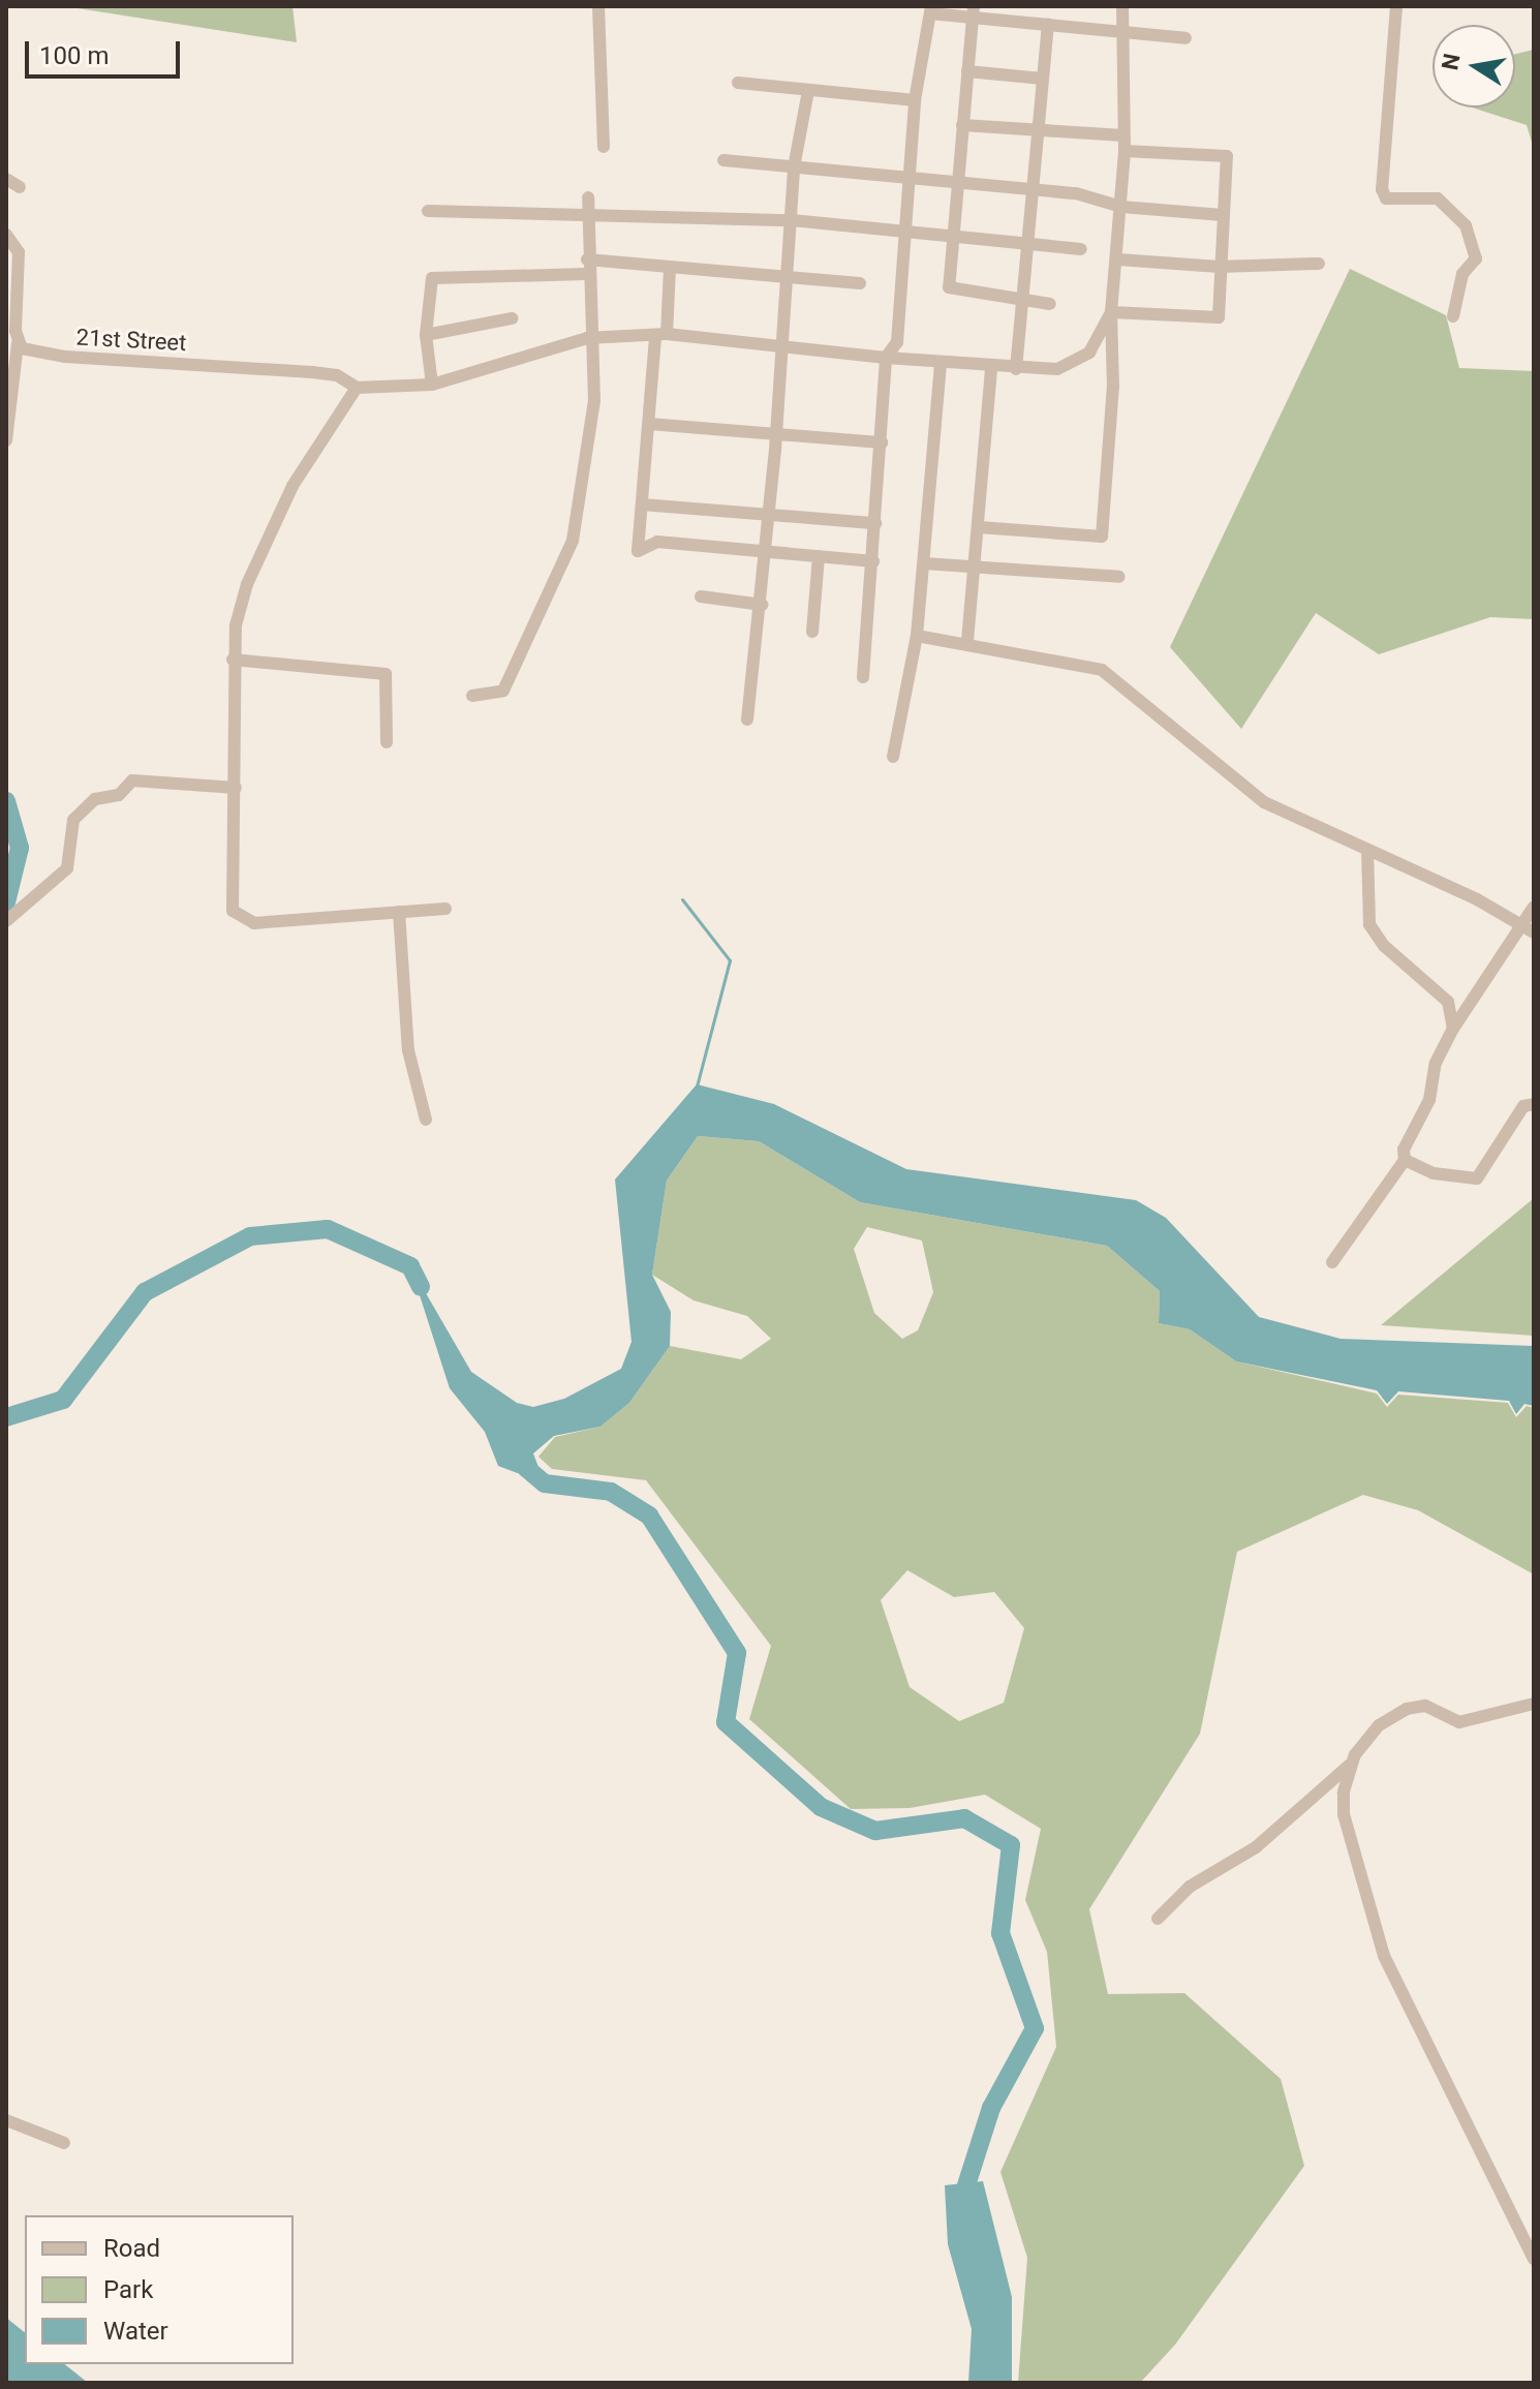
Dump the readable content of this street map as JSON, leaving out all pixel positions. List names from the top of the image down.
{
  "streets": {
    "street": ["21st Street"]
  },
  "legend": ["Road", "Park", "Water"],
  "scale_bar": "100 m",
  "north": "left"
}
